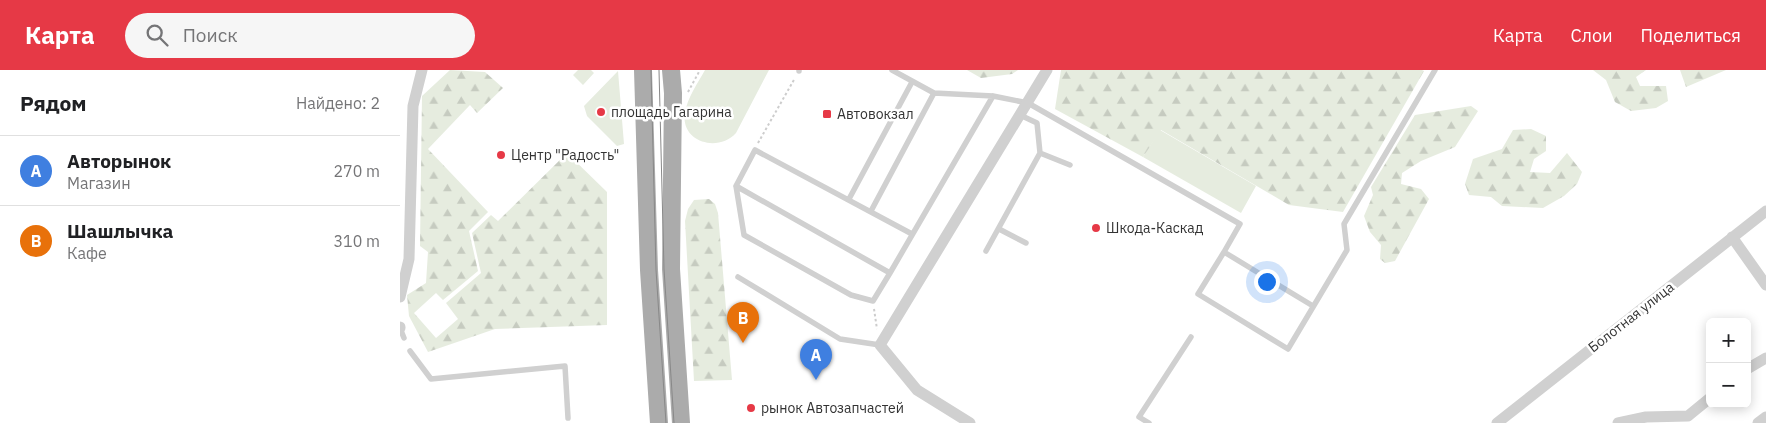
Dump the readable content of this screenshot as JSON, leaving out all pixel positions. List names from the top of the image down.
{
  "streets": {
    "street": ["Болотная улица"]
  },
  "places": {
    "other": [
      "площадь Гагарина",
      "Центр \"Радость\"",
      "Шкода-Каскад",
      "рынок Автозапчастей"
    ],
    "transit": ["Автовокзал"]
  },
  "page": {
    "header": "Карта",
    "search": "Поиск",
    "nav": ["Карта", "Слои", "Поделиться"],
    "heading": ["Рядом", "Найдено: 2"],
    "list": [
      {
        "mark": "A",
        "name": "Авторынок",
        "note": "Магазин",
        "value": "270 m"
      },
      {
        "mark": "B",
        "name": "Шашлычка",
        "note": "Кафе",
        "value": "310 m"
      }
    ],
    "pins": ["B", "A"],
    "map_buttons": ["+", "−"]
  }
}
